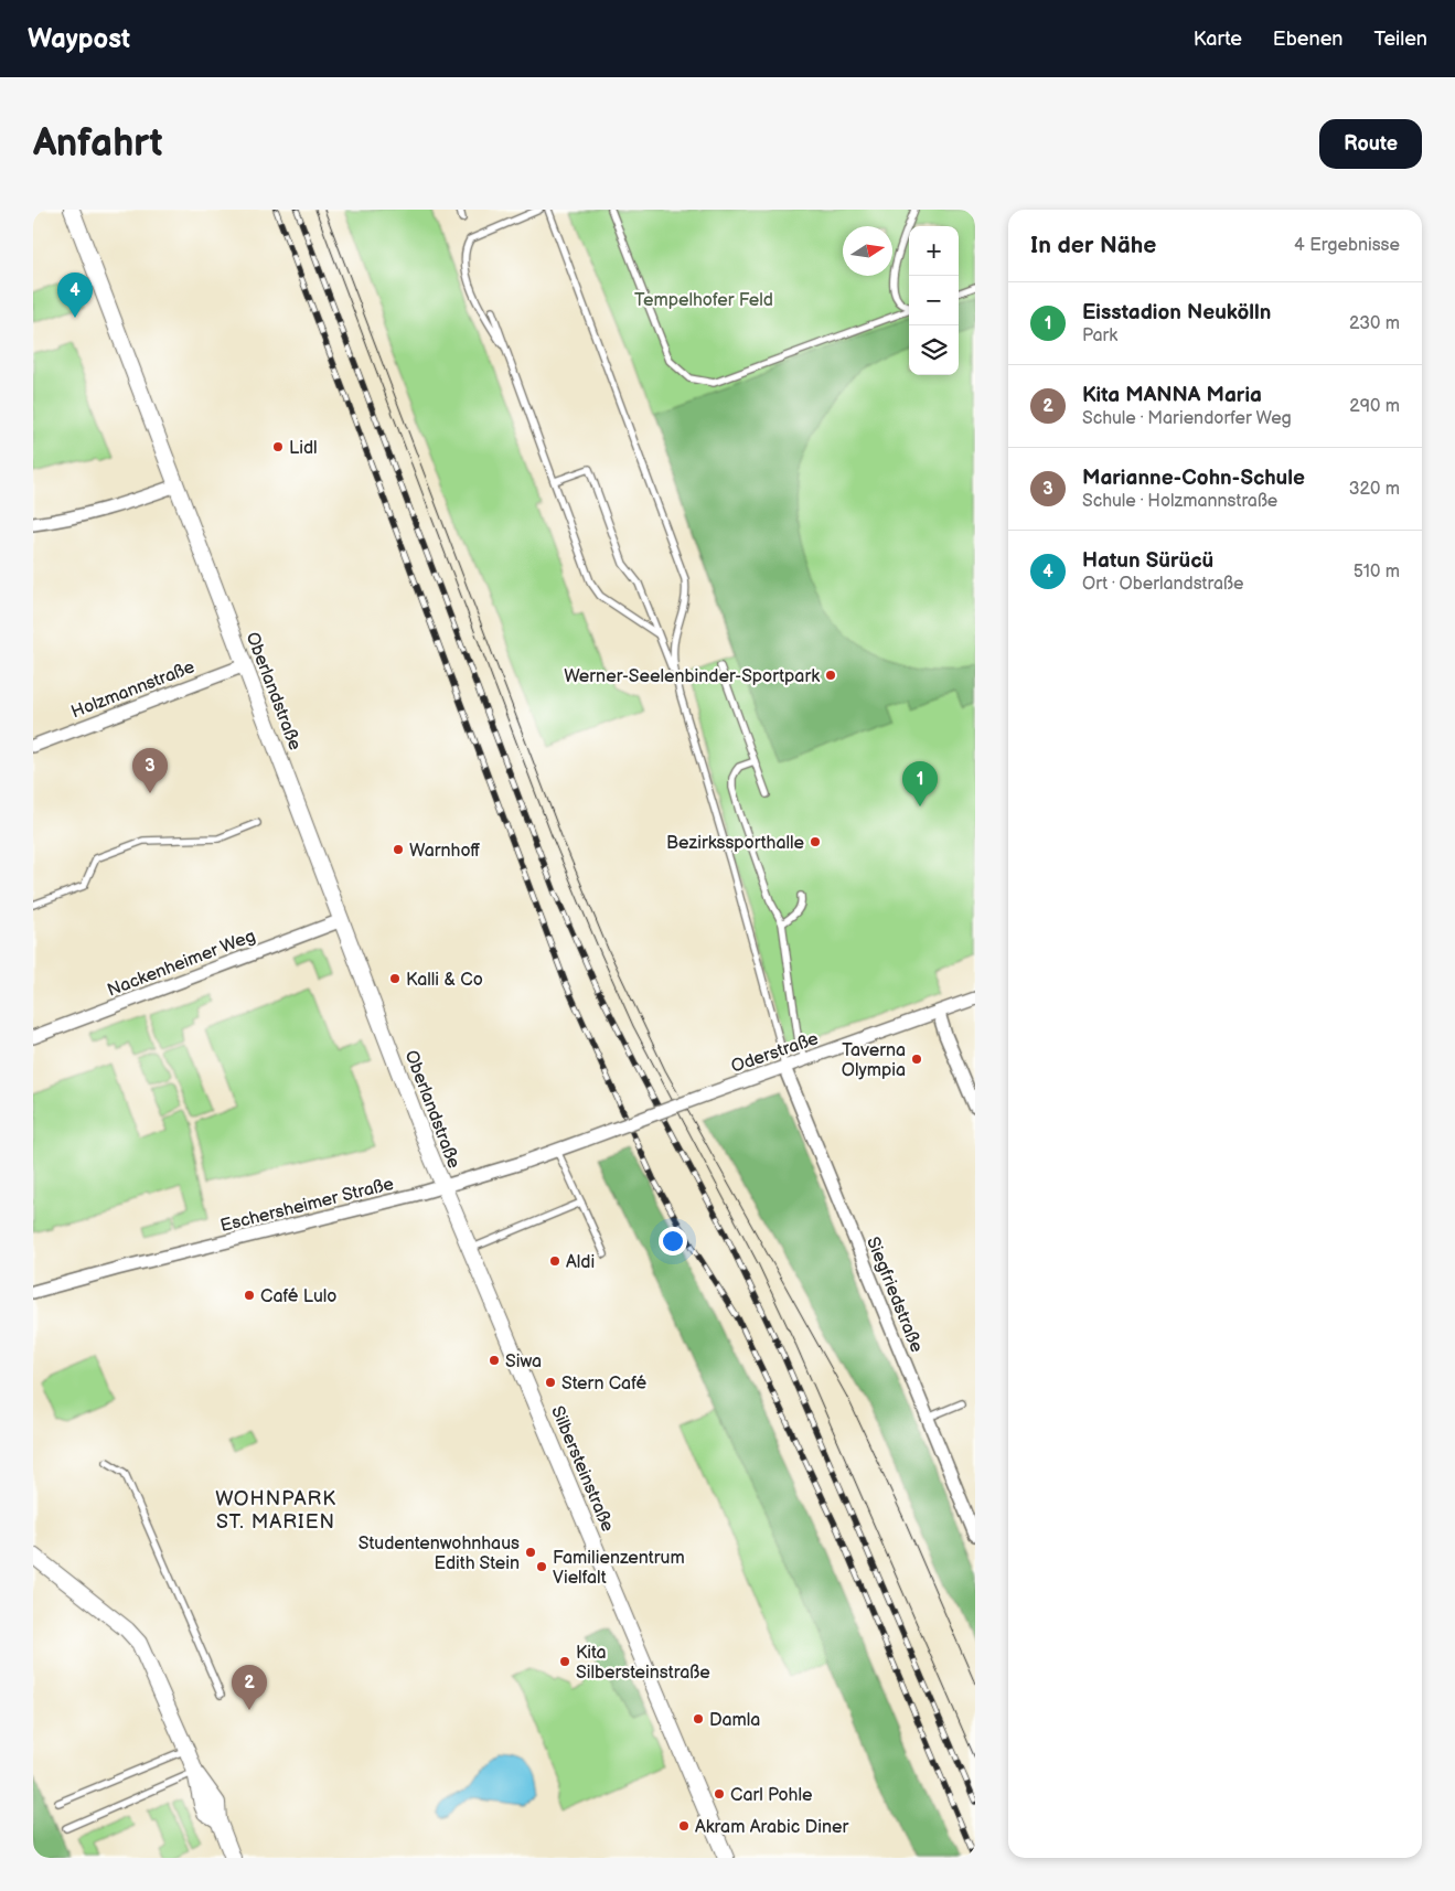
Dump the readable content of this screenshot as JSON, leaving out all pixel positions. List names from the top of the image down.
{
  "streets": {
    "street": [
      "Holzmannstraße",
      "Oberlandstraße",
      "Nackenheimer Weg",
      "Oderstraße",
      "Eschersheimer Straße",
      "Siegfriedstraße",
      "Silbersteinstraße"
    ]
  },
  "crossings": [
    ["Holzmannstraße", "Oberlandstraße"],
    ["Oberlandstraße", "Nackenheimer Weg"],
    ["Oberlandstraße", "Eschersheimer Straße"],
    ["Oberlandstraße", "Silbersteinstraße"],
    ["Oderstraße", "Eschersheimer Straße"],
    ["Oderstraße", "Siegfriedstraße"],
    ["Eschersheimer Straße", "Silbersteinstraße"]
  ],
  "districts": ["WOHNPARK ST. MARIEN"],
  "parks": ["Tempelhofer Feld"],
  "places": [
    "Lidl",
    "Werner-Seelenbinder-Sportpark",
    "Bezirkssporthalle",
    "Warnhoff",
    "Kalli & Co",
    "Taverna Olympia",
    "Aldi",
    "Café Lulo",
    "Siwa",
    "Stern Café",
    "Studentenwohnhaus Edith Stein",
    "Familienzentrum Vielfalt",
    "Kita Silbersteinstraße",
    "Damla",
    "Carl Pohle",
    "Akram Arabic Diner"
  ],
  "north": "right",
  "page": {
    "header": "Waypost",
    "nav": ["Karte", "Ebenen", "Teilen"],
    "buttons": "Route",
    "title": "Anfahrt",
    "heading": ["In der Nähe", "4 Ergebnisse"],
    "map_buttons": ["+", "−"],
    "pins": [
      "4",
      "3",
      "1",
      "2"
    ],
    "list": [
      {
        "mark": "1",
        "name": "Eisstadion Neukölln",
        "note": "Park",
        "value": "230 m"
      },
      {
        "mark": "2",
        "name": "Kita MANNA Maria",
        "note": "Schule · Mariendorfer Weg",
        "value": "290 m"
      },
      {
        "mark": "3",
        "name": "Marianne-Cohn-Schule",
        "note": "Schule · Holzmannstraße",
        "value": "320 m"
      },
      {
        "mark": "4",
        "name": "Hatun Sürücü",
        "note": "Ort · Oberlandstraße",
        "value": "510 m"
      }
    ]
  }
}
